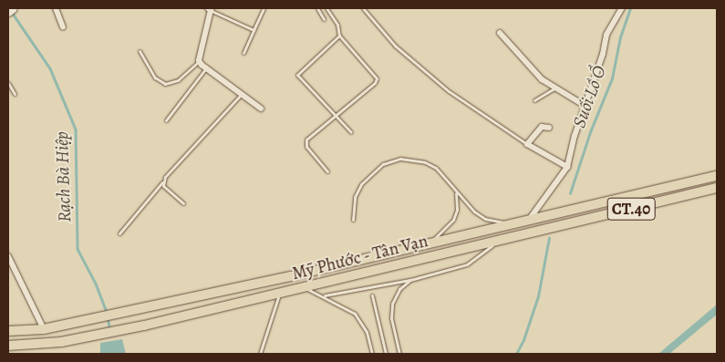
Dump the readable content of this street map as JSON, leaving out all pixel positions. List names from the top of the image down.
{
  "streets": {
    "main road": ["CT.40", "Mỹ Phước - Tân Vạn"]
  },
  "water": ["Suối Lồ Ồ", "Rạch Bà Hiệp"]
}
